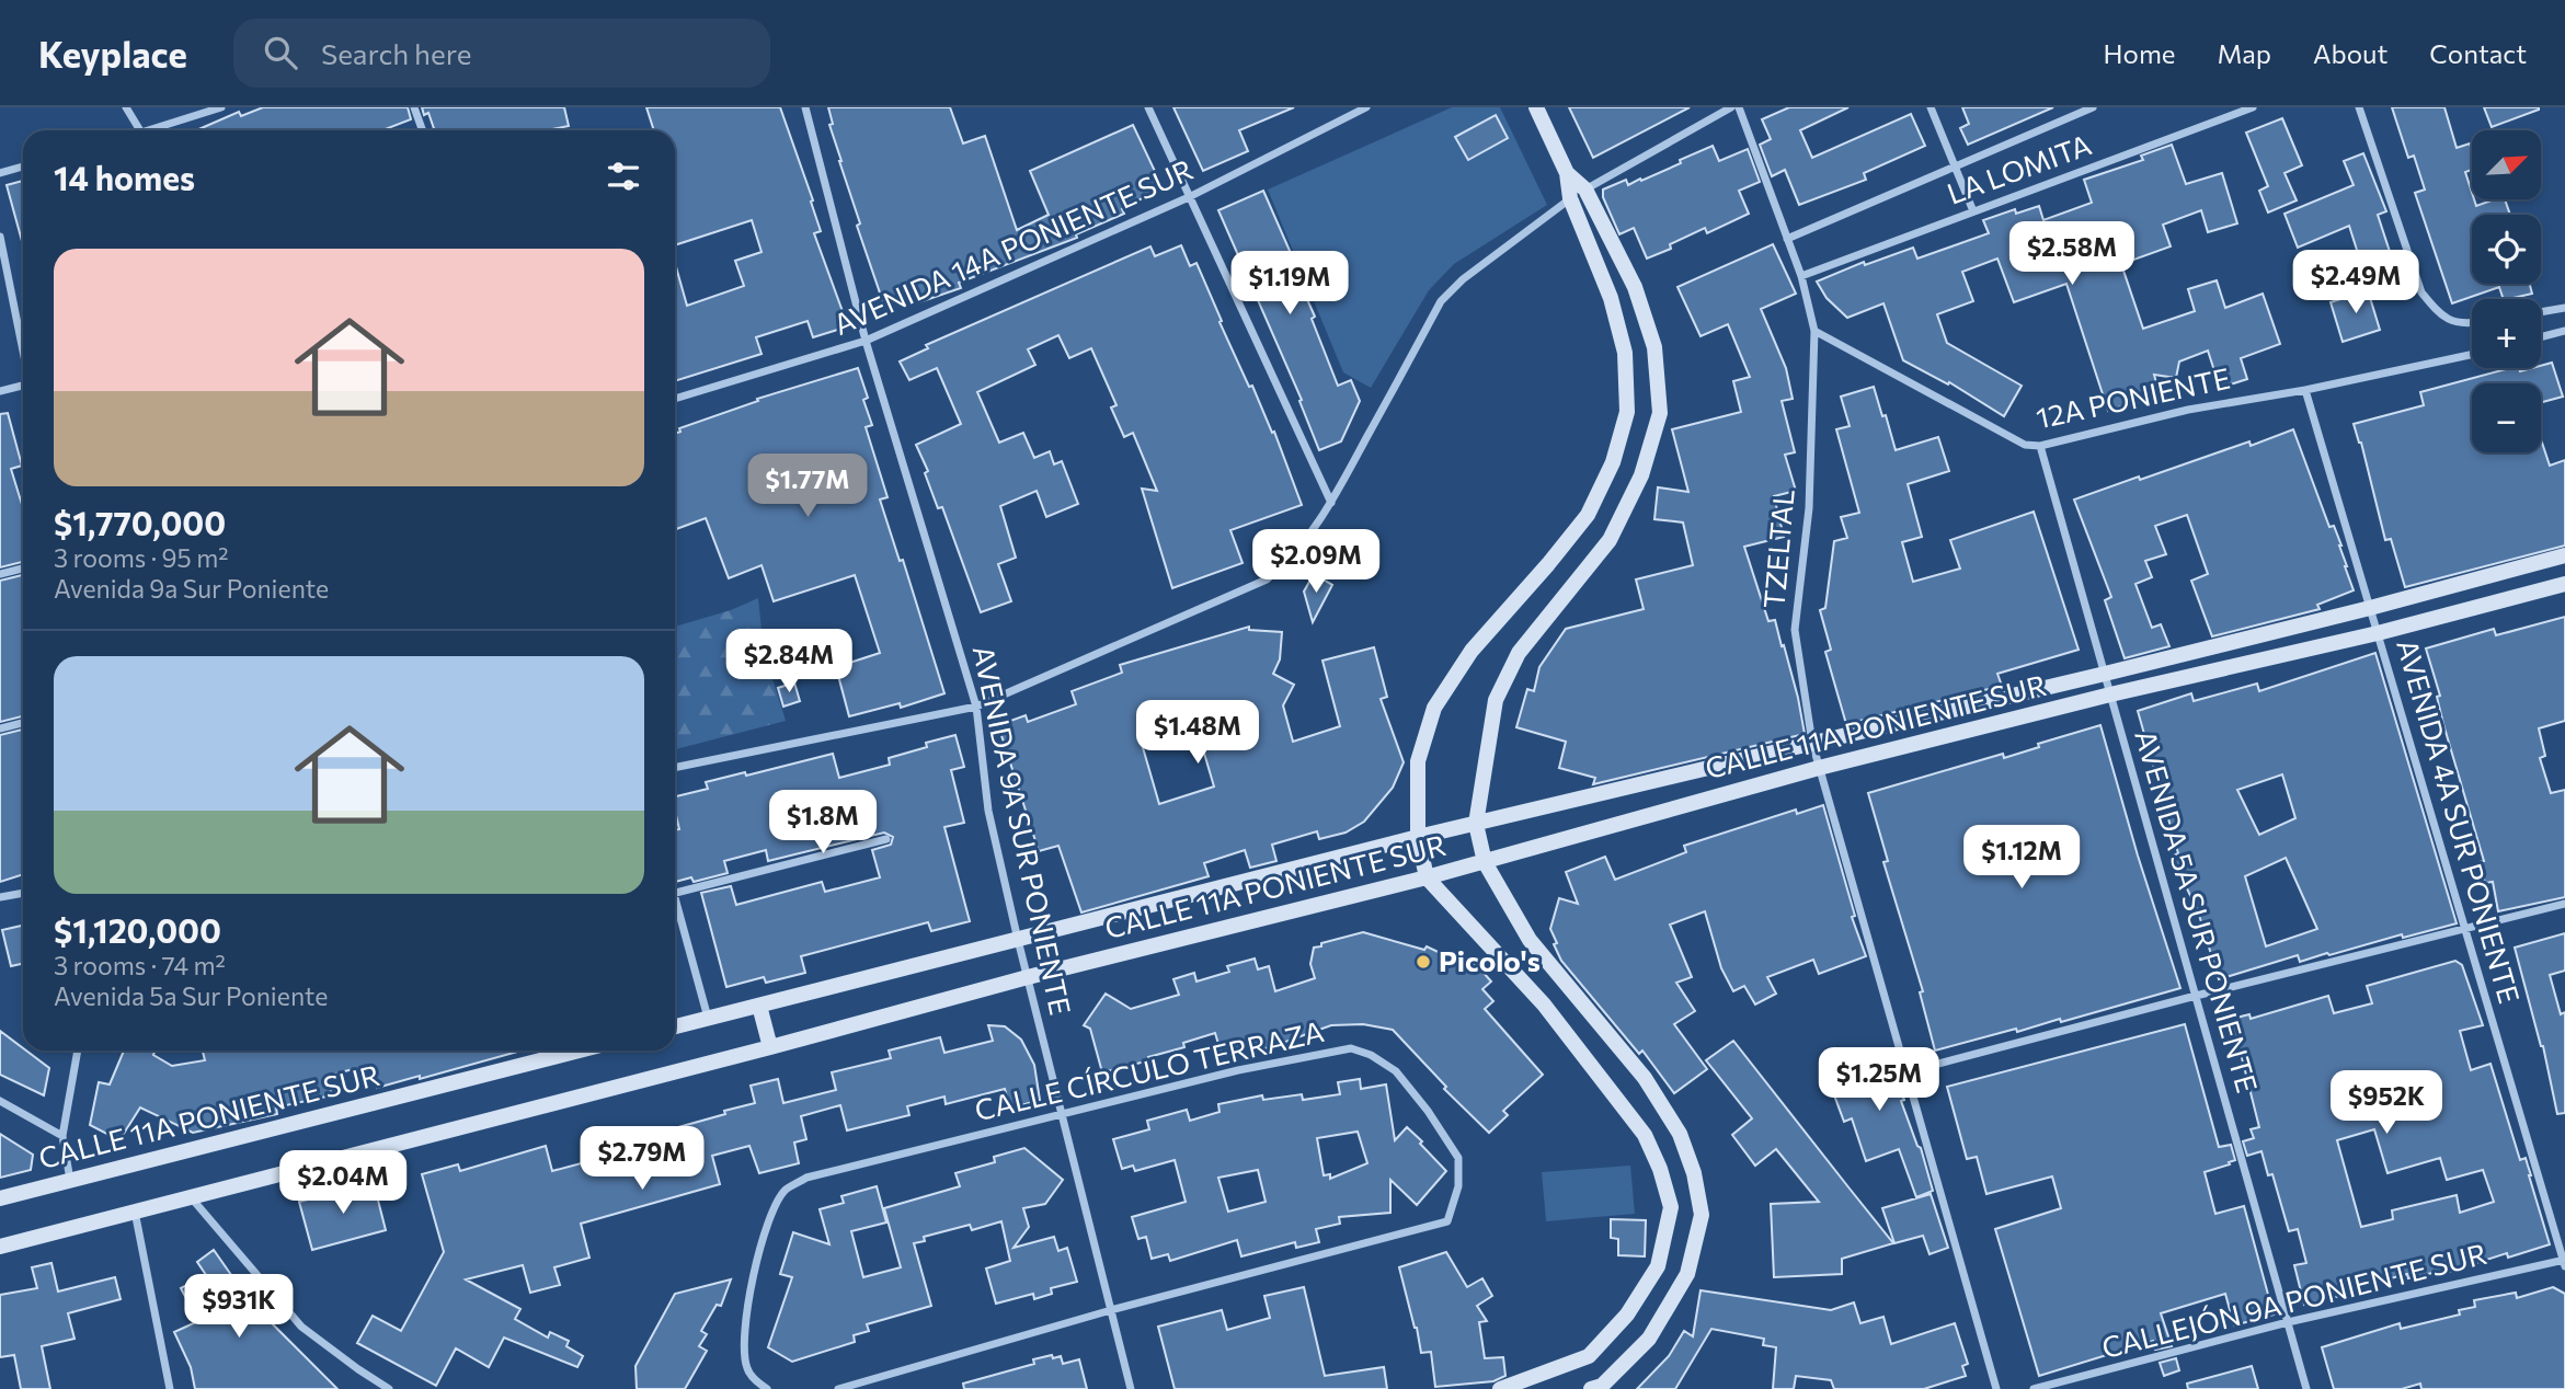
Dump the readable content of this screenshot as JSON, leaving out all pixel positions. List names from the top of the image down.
{
  "streets": {
    "main road": ["CALLE 11A PONIENTE SUR"],
    "street": [
      "LA LOMITA",
      "AVENIDA 14A PONIENTE SUR",
      "12A PONIENTE",
      "TZELTAL",
      "AVENIDA 4A SUR PONIENTE",
      "AVENIDA 9A SUR PONIENTE",
      "AVENIDA 5A SUR PONIENTE",
      "CALLE CÍRCULO TERRAZA",
      "CALLEJÓN 9A PONIENTE SUR"
    ]
  },
  "crossings": [
    ["LA LOMITA", "TZELTAL"],
    ["AVENIDA 14A PONIENTE SUR", "AVENIDA 9A SUR PONIENTE"],
    ["12A PONIENTE", "TZELTAL"],
    ["12A PONIENTE", "AVENIDA 4A SUR PONIENTE"],
    ["12A PONIENTE", "AVENIDA 5A SUR PONIENTE"],
    ["TZELTAL", "CALLE 11A PONIENTE SUR"],
    ["CALLE 11A PONIENTE SUR", "AVENIDA 4A SUR PONIENTE"],
    ["CALLE 11A PONIENTE SUR", "AVENIDA 9A SUR PONIENTE"],
    ["CALLE 11A PONIENTE SUR", "AVENIDA 5A SUR PONIENTE"],
    ["AVENIDA 4A SUR PONIENTE", "CALLEJÓN 9A PONIENTE SUR"],
    ["AVENIDA 9A SUR PONIENTE", "CALLE CÍRCULO TERRAZA"],
    ["AVENIDA 5A SUR PONIENTE", "CALLEJÓN 9A PONIENTE SUR"]
  ],
  "places": ["Picolo's"],
  "north": "top right",
  "page": {
    "header": "Keyplace",
    "search": "Search here",
    "nav": [
      "Home",
      "Map",
      "About",
      "Contact"
    ],
    "map_buttons": ["+", "−"],
    "heading": "14 homes",
    "price": [
      "$2.58M",
      "$2.49M",
      "$1.19M",
      "$1.77M",
      "$2.09M",
      "$2.84M",
      "$1.48M",
      "$1.8M",
      "$1.12M",
      "$1.25M",
      "$952K",
      "$2.79M",
      "$2.04M",
      "$931K"
    ],
    "list": [
      {
        "name": "$1,770,000",
        "note": "3 rooms · 95 m² · Avenida 9a Sur Poniente"
      },
      {
        "name": "$1,120,000",
        "note": "3 rooms · 74 m² · Avenida 5a Sur Poniente"
      }
    ]
  }
}
